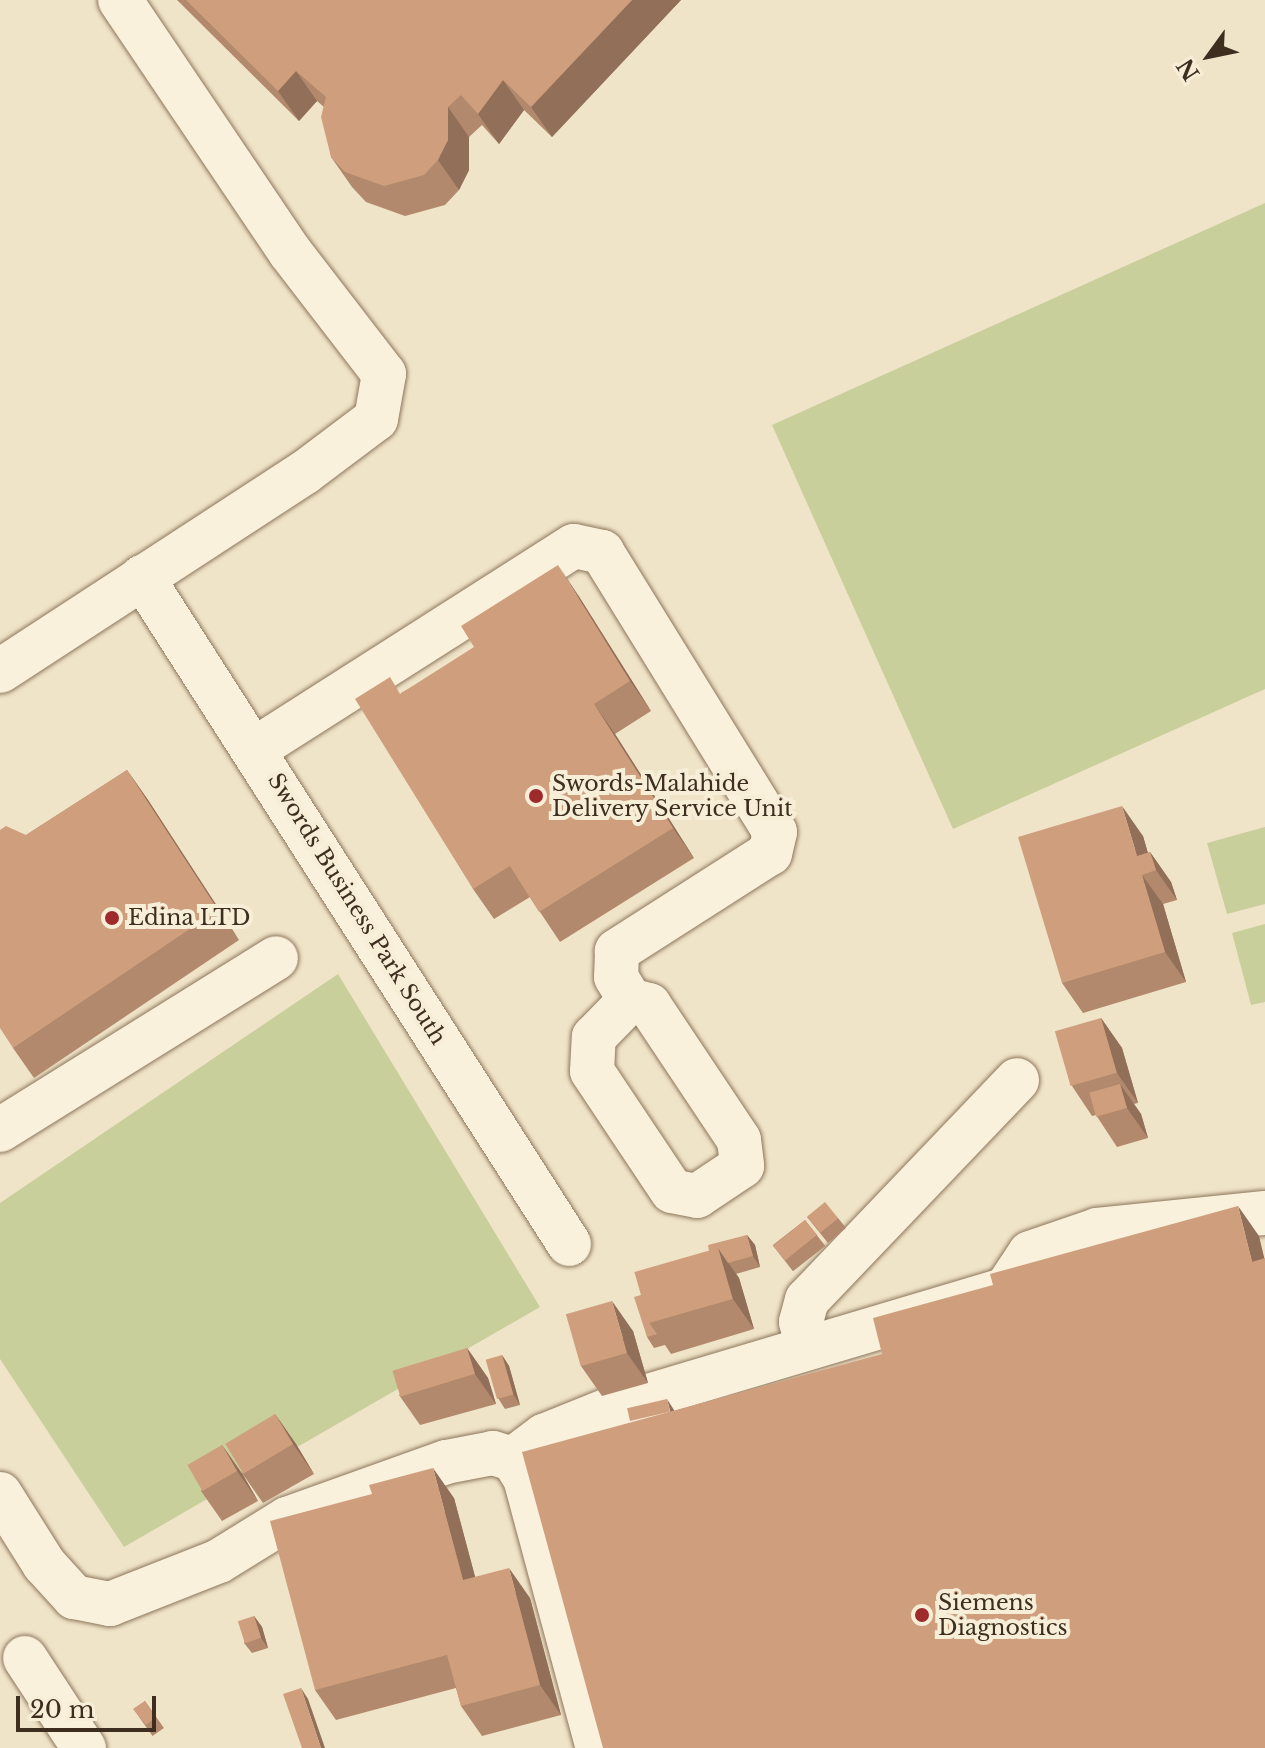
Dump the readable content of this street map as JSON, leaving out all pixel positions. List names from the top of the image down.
{
  "streets": {
    "street": ["Swords Business Park South"]
  },
  "places": ["Swords-Malahide Delivery Service Unit", "Edina LTD", "Siemens Diagnostics"],
  "scale_bar": "20 m",
  "north": "bottom left"
}
